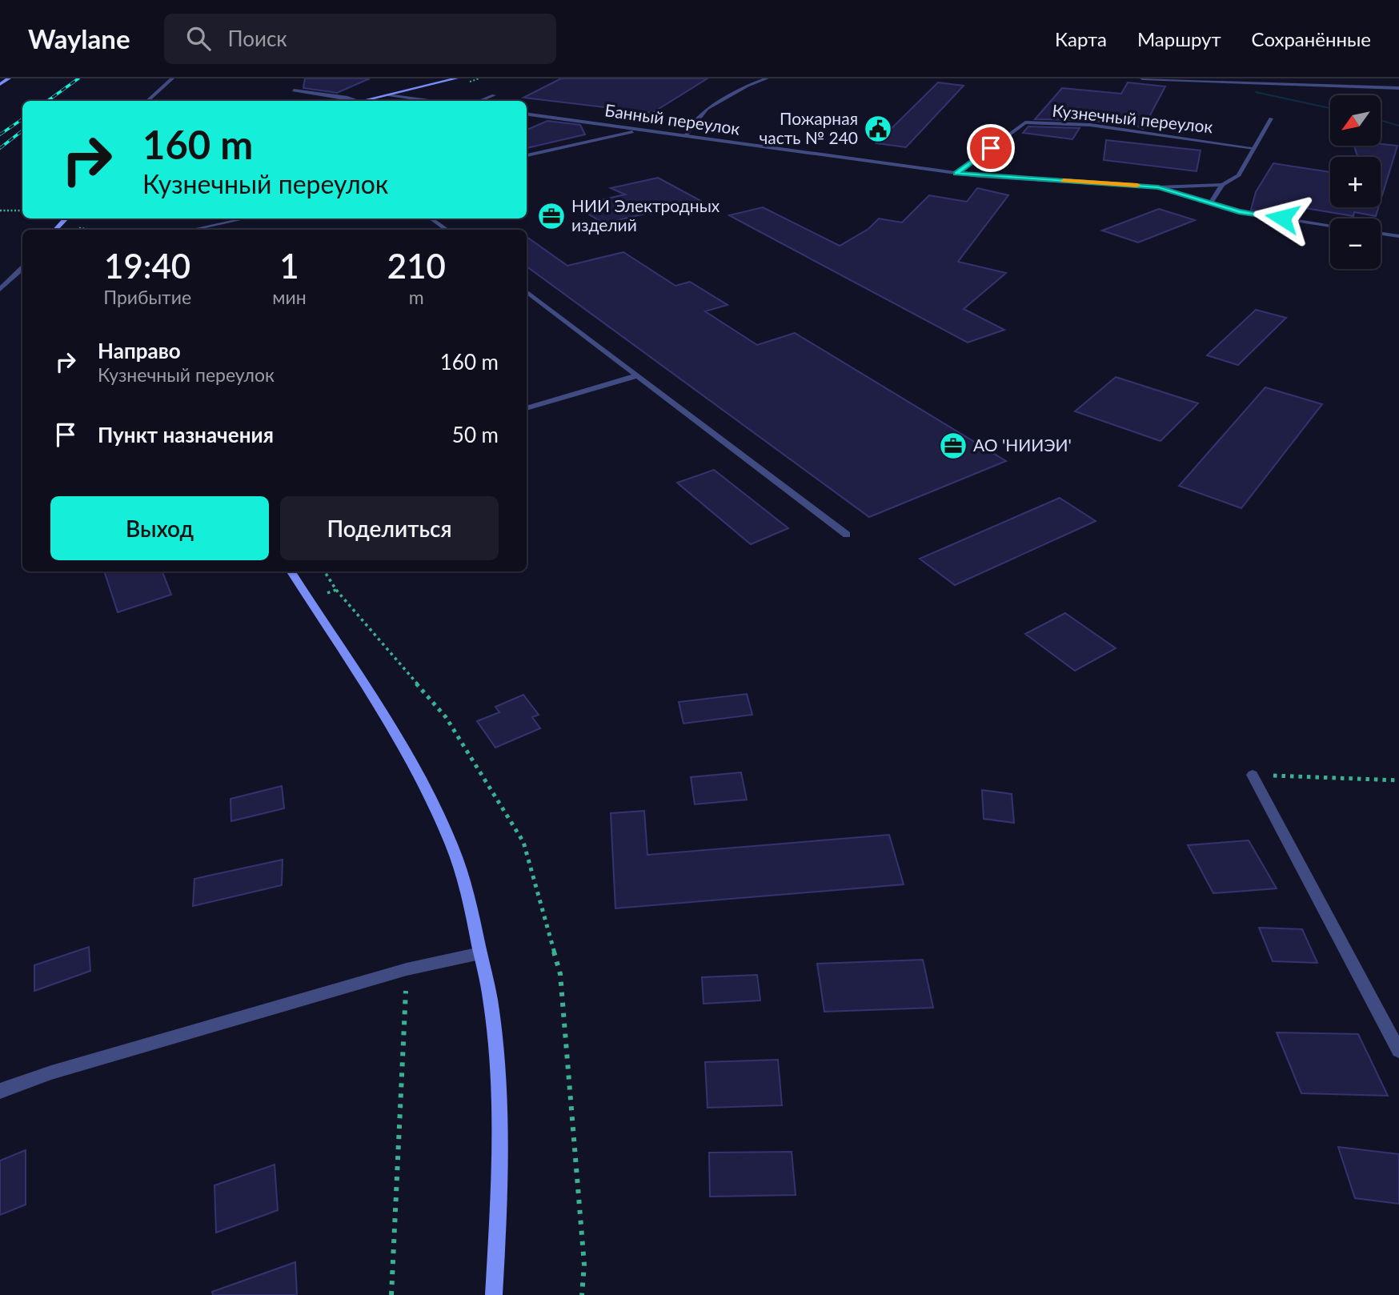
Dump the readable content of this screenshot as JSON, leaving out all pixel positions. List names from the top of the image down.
{
  "streets": {
    "street": ["Кузнечный переулок", "Банный переулок"]
  },
  "crossings": [
    ["Кузнечный переулок", "Банный переулок"]
  ],
  "places": {
    "public building": ["Пожарная часть № 240"],
    "office": ["НИИ Электродных изделий", "АО 'НИИЭИ'"]
  },
  "north": "bottom left",
  "page": {
    "header": "Waylane",
    "search": "Поиск",
    "nav": ["Карта", "Маршрут", "Сохранённые"],
    "map_buttons": ["+", "−"],
    "turn": ["160 m", "Кузнечный переулок"],
    "eta": [
      "19:40",
      "Прибытие",
      "1",
      "мин",
      "210",
      "m"
    ],
    "list": [
      {
        "name": "Направо",
        "note": "Кузнечный переулок",
        "value": "160 m"
      },
      {
        "name": "Пункт назначения",
        "value": "50 m"
      }
    ],
    "buttons": ["Выход", "Поделиться"]
  }
}
